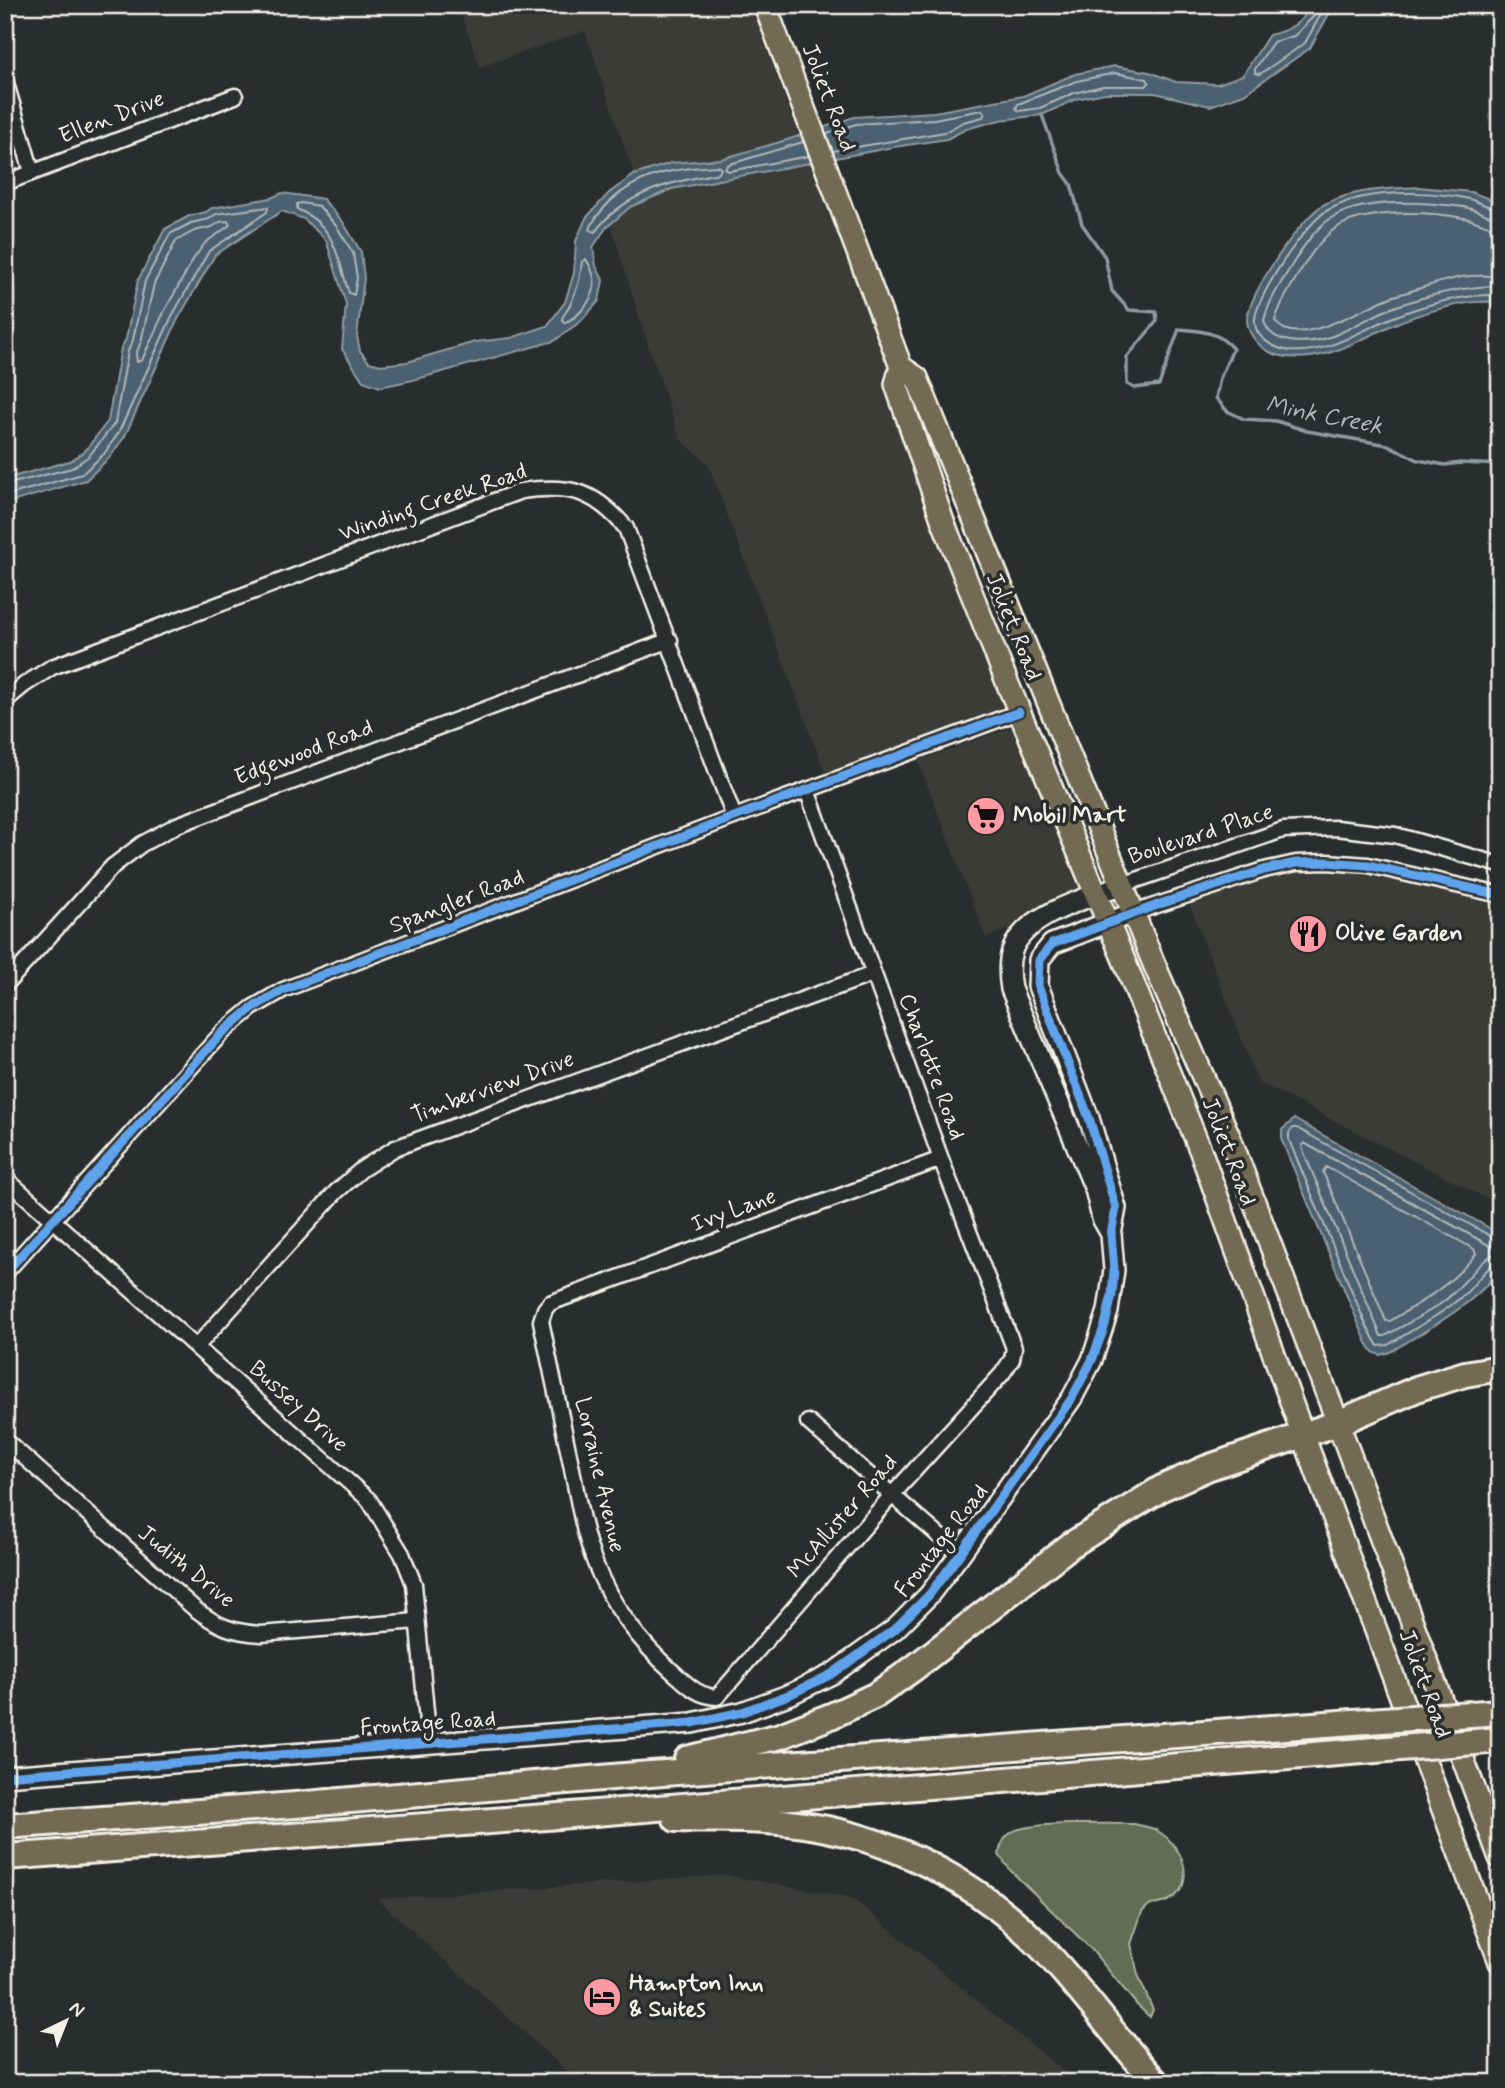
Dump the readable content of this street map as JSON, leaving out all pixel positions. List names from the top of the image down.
{
  "streets": {
    "main road": ["Joliet Road"],
    "street": [
      "Ellen Drive",
      "Winding Creek Road",
      "Edgewood Road",
      "Boulevard Place",
      "Spangler Road",
      "Charlotte Road",
      "Timberview Drive",
      "Ivy Lane",
      "Bussey Drive",
      "Lorraine Avenue",
      "McAllister Road",
      "Frontage Road",
      "Judith Drive"
    ]
  },
  "crossings": [
    ["Joliet Road", "Boulevard Place"],
    ["Joliet Road", "Spangler Road"],
    ["Joliet Road", "Frontage Road"],
    ["Winding Creek Road", "Edgewood Road"],
    ["Winding Creek Road", "Spangler Road"],
    ["Boulevard Place", "Frontage Road"],
    ["Spangler Road", "Charlotte Road"],
    ["Spangler Road", "Bussey Drive"],
    ["Charlotte Road", "Timberview Drive"],
    ["Charlotte Road", "Ivy Lane"],
    ["Charlotte Road", "McAllister Road"],
    ["Timberview Drive", "Bussey Drive"],
    ["Ivy Lane", "Lorraine Avenue"],
    ["Bussey Drive", "Frontage Road"],
    ["Bussey Drive", "Judith Drive"],
    ["Lorraine Avenue", "McAllister Road"]
  ],
  "water": ["Mink Creek"],
  "places": {
    "supermarket": ["Mobil Mart"],
    "restaurant": ["Olive Garden"],
    "hotel": ["Hampton Inn & Suites"]
  },
  "north": "top right"
}
